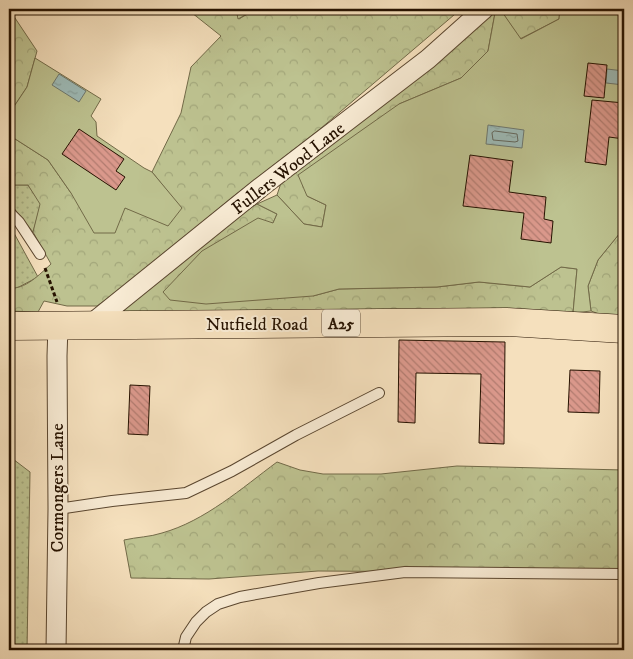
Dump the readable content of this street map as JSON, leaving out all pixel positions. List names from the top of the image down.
{
  "streets": {
    "main road": ["A25", "Nutfield Road"],
    "street": ["Fullers Wood Lane", "Cormongers Lane"]
  },
  "crossings": [
    ["Fullers Wood Lane", "Nutfield Road"],
    ["Nutfield Road", "Cormongers Lane"]
  ]
}
